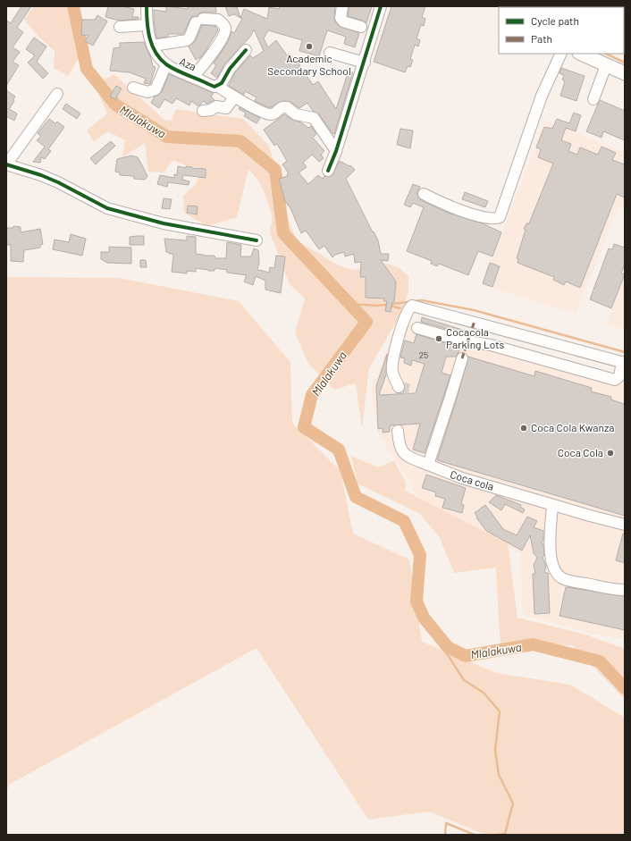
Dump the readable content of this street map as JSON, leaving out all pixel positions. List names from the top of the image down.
{
  "streets": {
    "street": ["Aza", "Coca cola"]
  },
  "water": ["Mlalakuwa"],
  "places": [
    "Academic Secondary School",
    "Cocacola Parking Lots",
    "Coca Cola Kwanza",
    "Coca Cola"
  ],
  "house_numbers": ["25"],
  "legend": ["Cycle path", "Path"]
}
